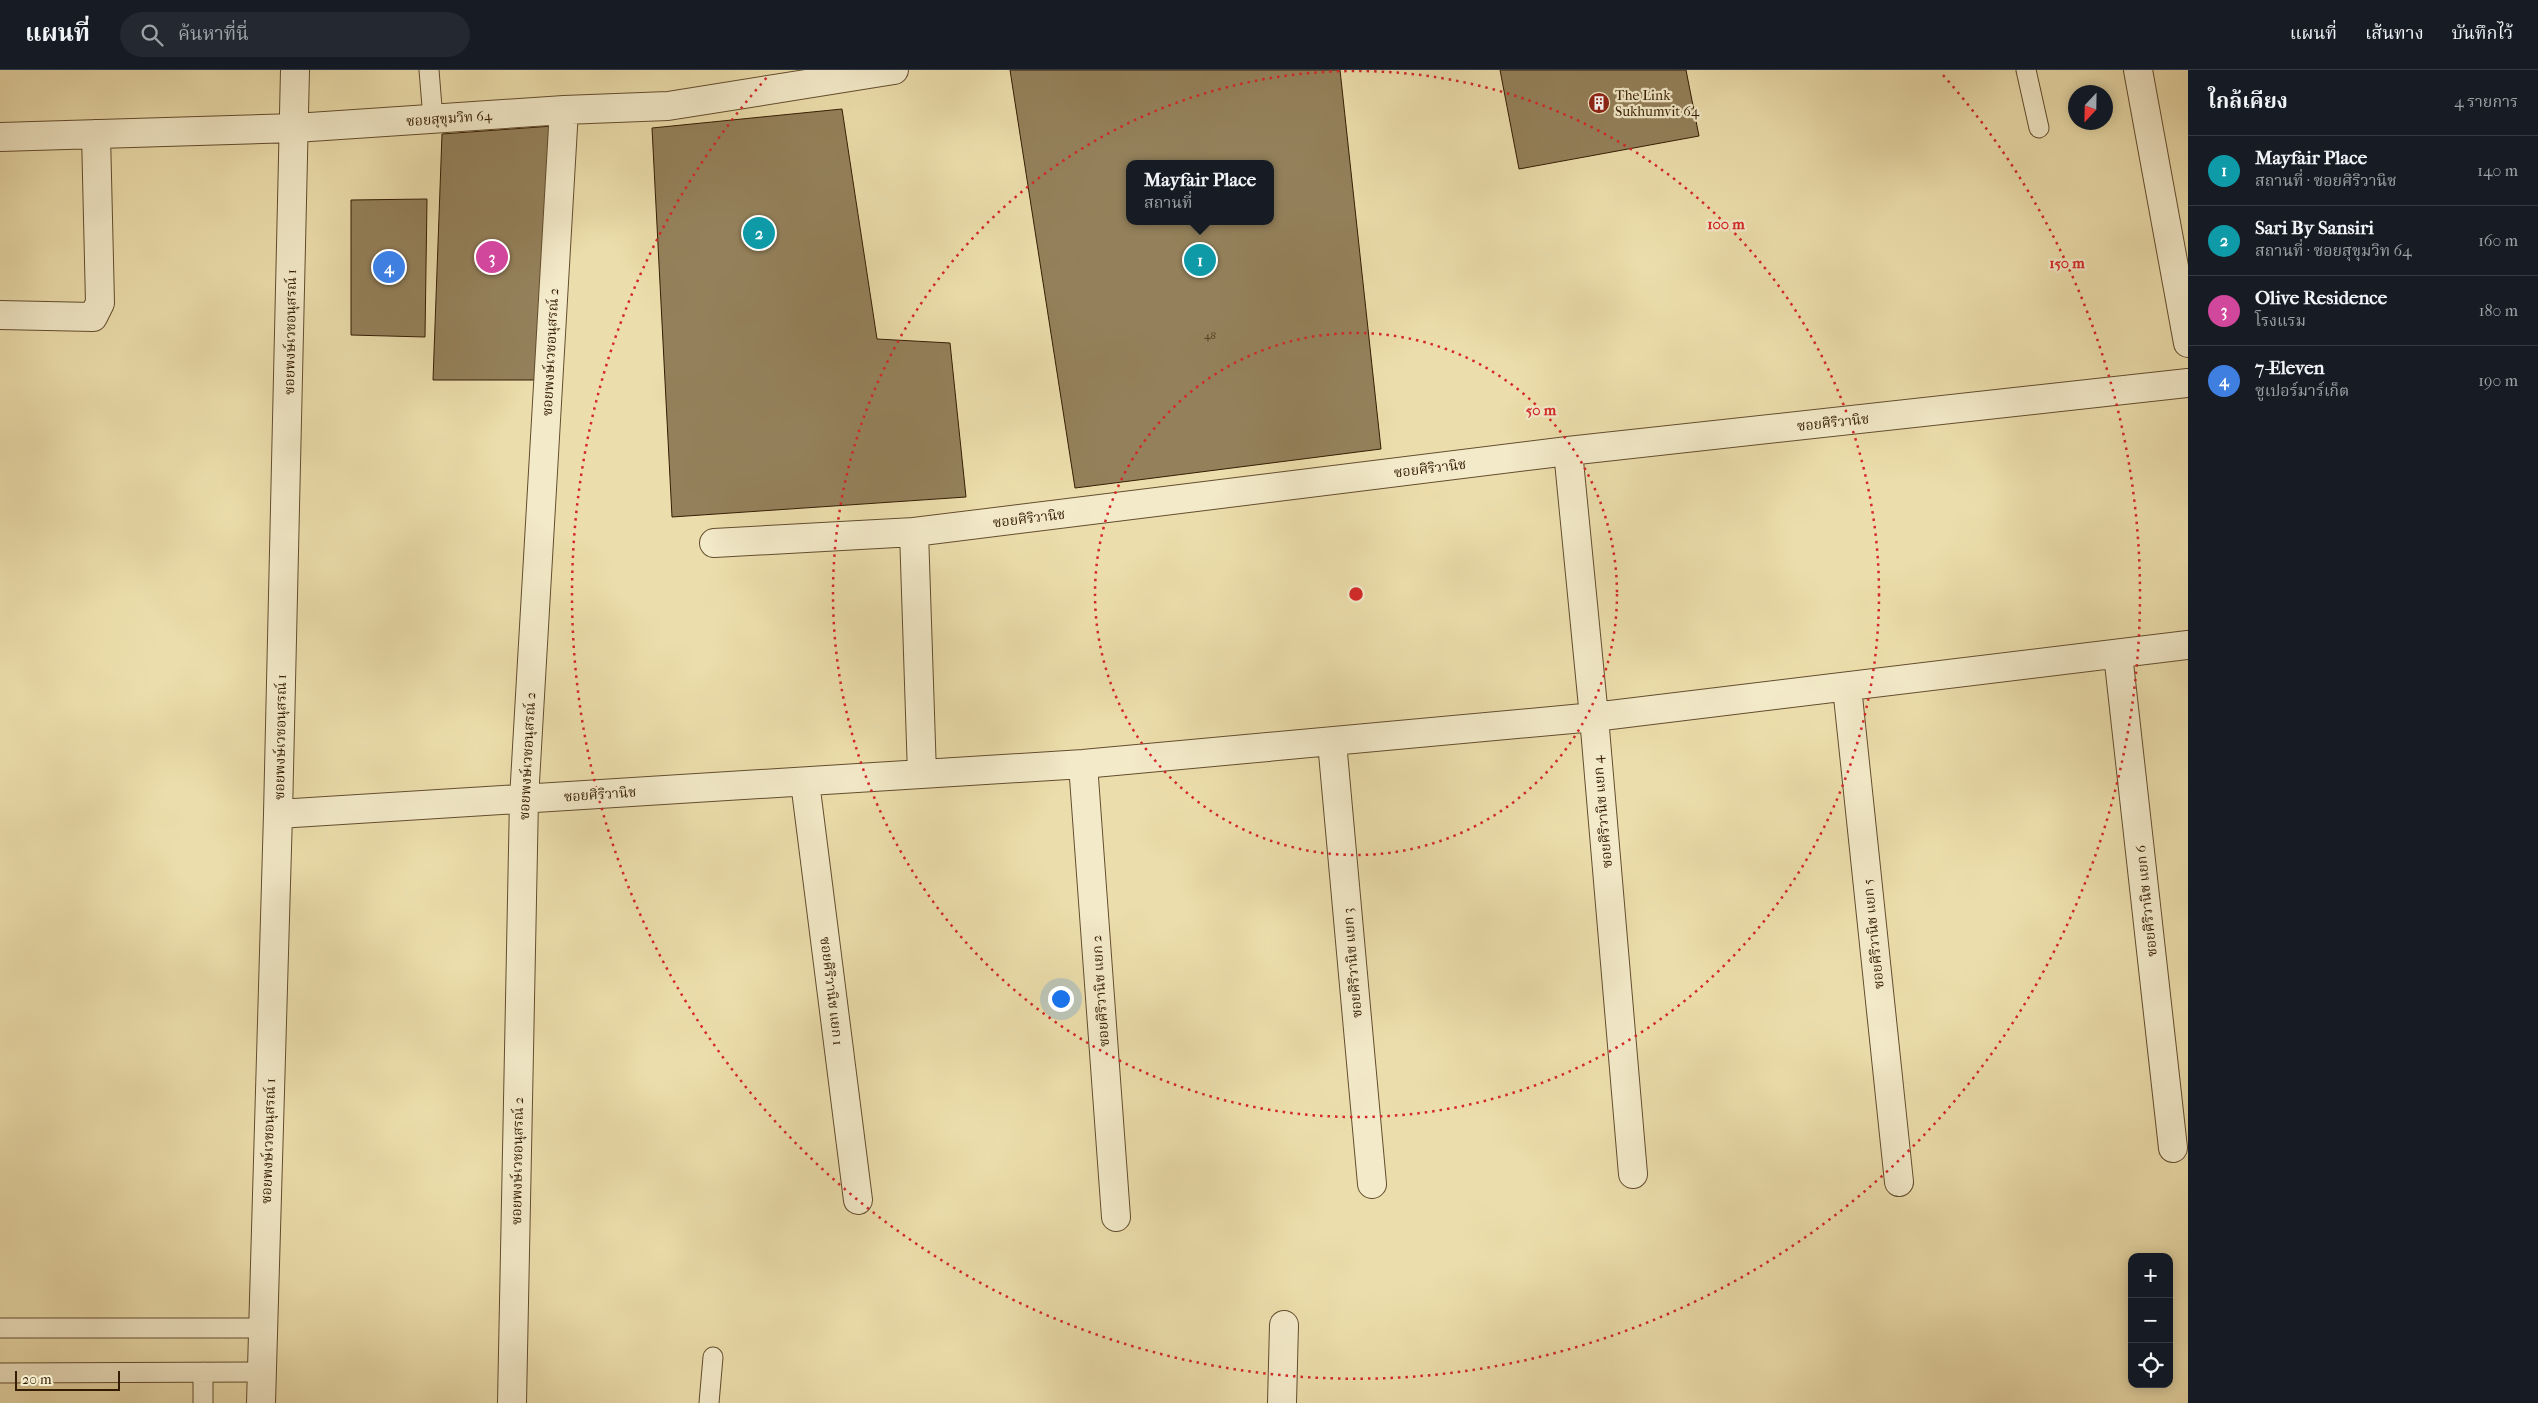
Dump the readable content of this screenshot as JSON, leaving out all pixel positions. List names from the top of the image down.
{
  "streets": {
    "street": [
      "ซอยสุขุมวิท 64",
      "ซอยพงษ์เวชอนุสรณ์ 1",
      "ซอยพงษ์เวชอนุสรณ์ 2",
      "ซอยศิริวานิช",
      "ซอยศิริวานิช แยก 4",
      "ซอยศิริวานิช แยก 6",
      "ซอยศิริวานิช แยก 5",
      "ซอยศิริวานิช แยก 3",
      "ซอยศิริวานิช แยก 1",
      "ซอยศิริวานิช แยก 2"
    ]
  },
  "crossings": [
    ["ซอยสุขุมวิท 64", "ซอยพงษ์เวชอนุสรณ์ 1"],
    ["ซอยสุขุมวิท 64", "ซอยพงษ์เวชอนุสรณ์ 2"],
    ["ซอยพงษ์เวชอนุสรณ์ 1", "ซอยศิริวานิช"],
    ["ซอยพงษ์เวชอนุสรณ์ 2", "ซอยศิริวานิช"],
    ["ซอยศิริวานิช", "ซอยศิริวานิช แยก 4"],
    ["ซอยศิริวานิช", "ซอยศิริวานิช แยก 6"],
    ["ซอยศิริวานิช", "ซอยศิริวานิช แยก 5"],
    ["ซอยศิริวานิช", "ซอยศิริวานิช แยก 3"],
    ["ซอยศิริวานิช", "ซอยศิริวานิช แยก 1"],
    ["ซอยศิริวานิช", "ซอยศิริวานิช แยก 2"]
  ],
  "places": {
    "building": ["The Link Sukhumvit 64"]
  },
  "house_numbers": ["48"],
  "scale_bar": "20 m",
  "north": "bottom",
  "page": {
    "header": "แผนที่",
    "search": "ค้นหาที่นี่",
    "nav": ["แผนที่", "เส้นทาง", "บันทึกไว้"],
    "heading": ["ใกล้เคียง", "4 รายการ"],
    "list": [
      {
        "mark": "1",
        "name": "Mayfair Place",
        "note": "สถานที่ · ซอยศิริวานิช",
        "value": "140 m"
      },
      {
        "mark": "2",
        "name": "Sari By Sansiri",
        "note": "สถานที่ · ซอยสุขุมวิท 64",
        "value": "160 m"
      },
      {
        "mark": "3",
        "name": "Olive Residence",
        "note": "โรงแรม",
        "value": "180 m"
      },
      {
        "mark": "4",
        "name": "7-Eleven",
        "note": "ซูเปอร์มาร์เก็ต",
        "value": "190 m"
      }
    ],
    "popup": ["Mayfair Place", "สถานที่"],
    "pins": [
      "2",
      "3",
      "1",
      "4"
    ],
    "map_buttons": ["+", "−"],
    "scale": "20 m"
  },
  "rings": ["100 m", "150 m", "50 m"]
}
